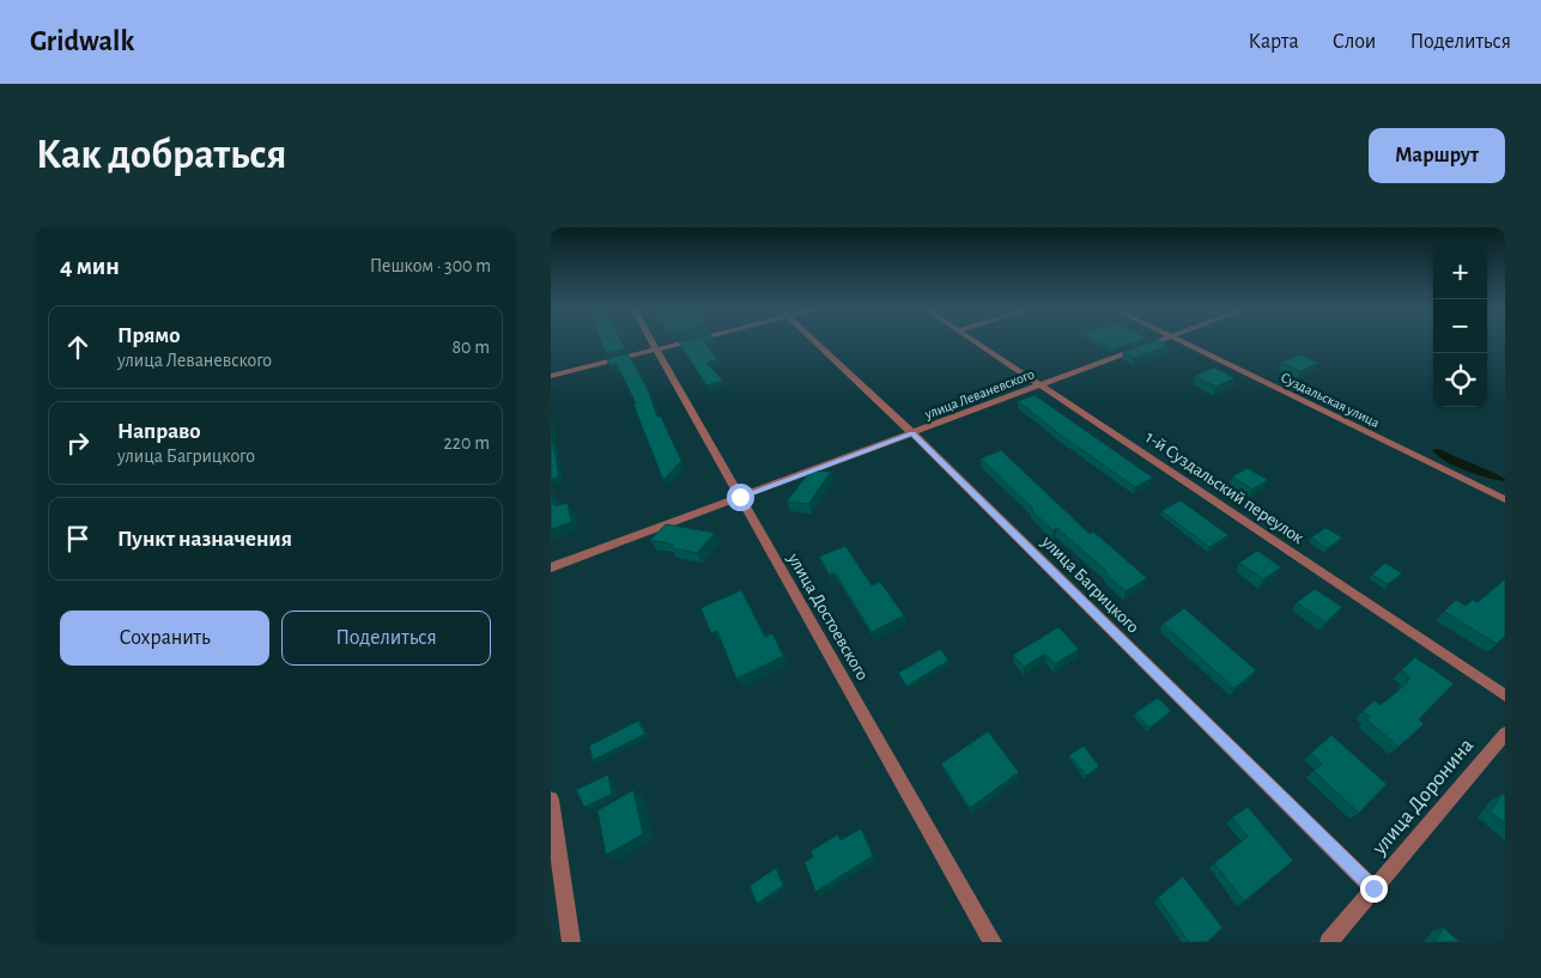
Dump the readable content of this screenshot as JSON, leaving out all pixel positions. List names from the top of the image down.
{
  "streets": {
    "street": [
      "улица Леваневского",
      "Суздальская улица",
      "1-й Суздальский переулок",
      "улица Багрицкого",
      "улица Достоевского",
      "улица Доронина"
    ]
  },
  "crossings": [
    ["улица Леваневского", "1-й Суздальский переулок"],
    ["улица Леваневского", "улица Багрицкого"],
    ["улица Леваневского", "улица Достоевского"],
    ["улица Багрицкого", "улица Доронина"]
  ],
  "page": {
    "header": "Gridwalk",
    "nav": ["Карта", "Слои", "Поделиться"],
    "buttons": [
      "Маршрут",
      ["Сохранить", "Поделиться"]
    ],
    "title": "Как добраться",
    "heading": ["4 мин", "Пешком · 300 m"],
    "map_buttons": ["+", "−"],
    "list": [
      ["Прямо", "улица Леваневского", "80 m"],
      ["Направо", "улица Багрицкого", "220 m"],
      "Пункт назначения"
    ]
  }
}
